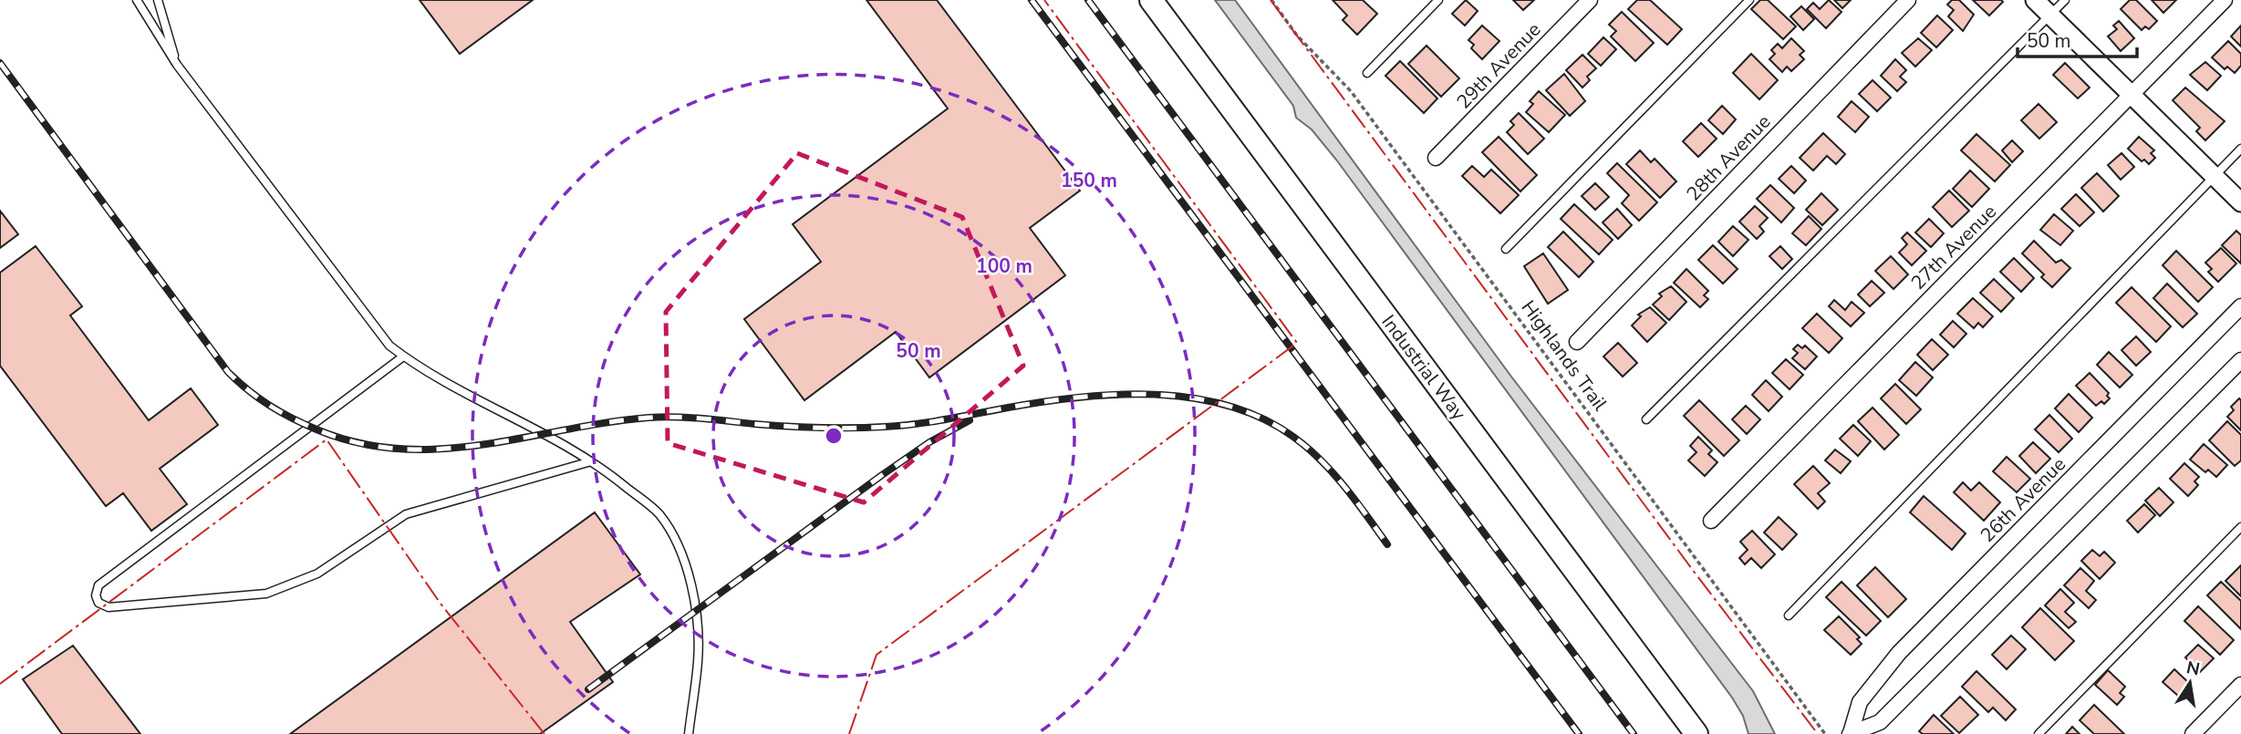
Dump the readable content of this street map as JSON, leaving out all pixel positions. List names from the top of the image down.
{
  "streets": {
    "main road": ["Industrial Way"],
    "street": [
      "29th Avenue",
      "28th Avenue",
      "27th Avenue",
      "26th Avenue"
    ],
    "path": ["Highlands Trail"]
  },
  "scale_bar": "50 m",
  "north": "top",
  "rings": ["150 m", "100 m", "50 m"]
}
